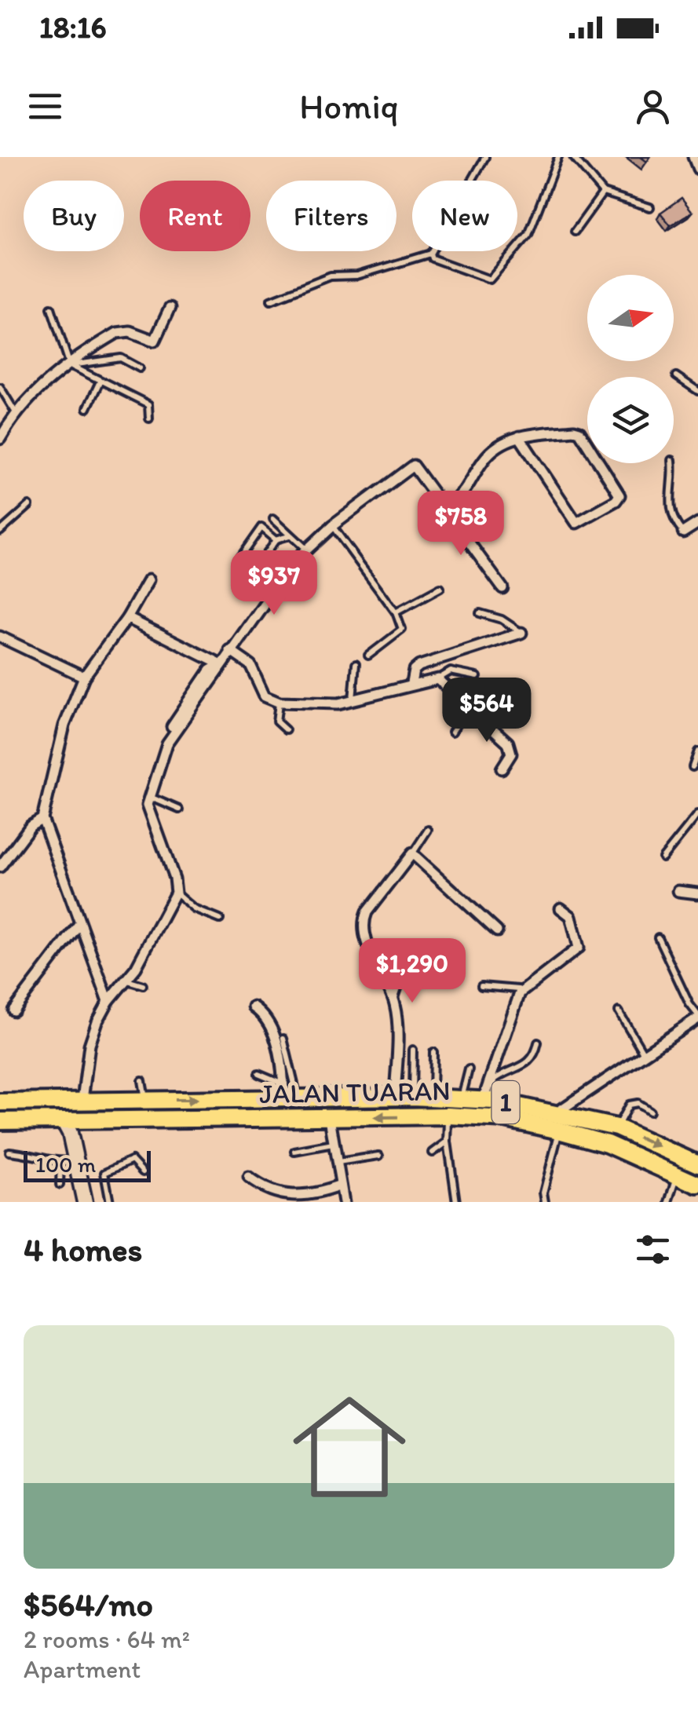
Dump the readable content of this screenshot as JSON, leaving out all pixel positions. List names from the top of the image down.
{
  "streets": {
    "main road": ["JALAN TUARAN", "1"]
  },
  "scale_bar": "100 m",
  "north": "right",
  "page": {
    "status": "18:16",
    "header": "Homiq",
    "chip": [
      "Buy",
      "Rent",
      "Filters",
      "New"
    ],
    "price": [
      "$758",
      "$937",
      "$564",
      "$1,290"
    ],
    "scale": "100 m",
    "heading": "4 homes",
    "list": [
      {
        "name": "$564/mo",
        "note": "2 rooms · 64 m² · Apartment"
      }
    ]
  }
}
